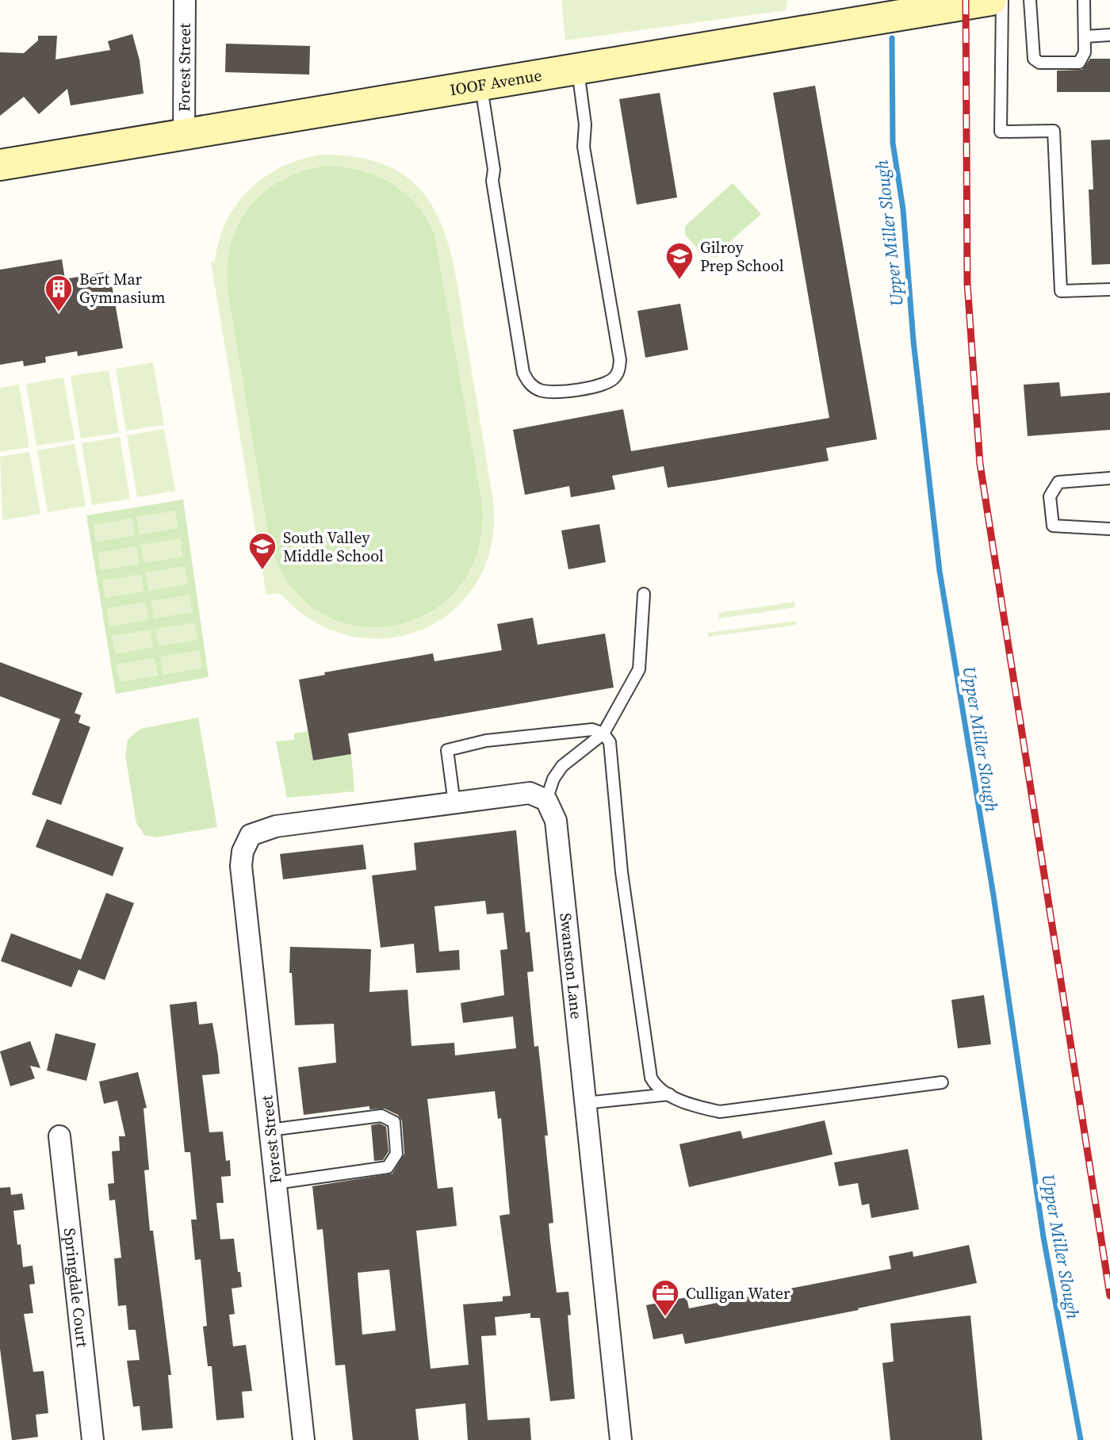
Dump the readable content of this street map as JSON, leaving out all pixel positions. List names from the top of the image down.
{
  "streets": {
    "street": [
      "Forest Street",
      "IOOF Avenue",
      "Swanston Lane",
      "Springdale Court"
    ]
  },
  "crossings": [
    ["Forest Street", "IOOF Avenue"]
  ],
  "water": ["Upper Miller Slough"],
  "places": {
    "school or university": ["Gilroy Prep School", "South Valley Middle School"],
    "building": ["Bert Mar Gymnasium"],
    "office": ["Culligan Water"]
  }
}
